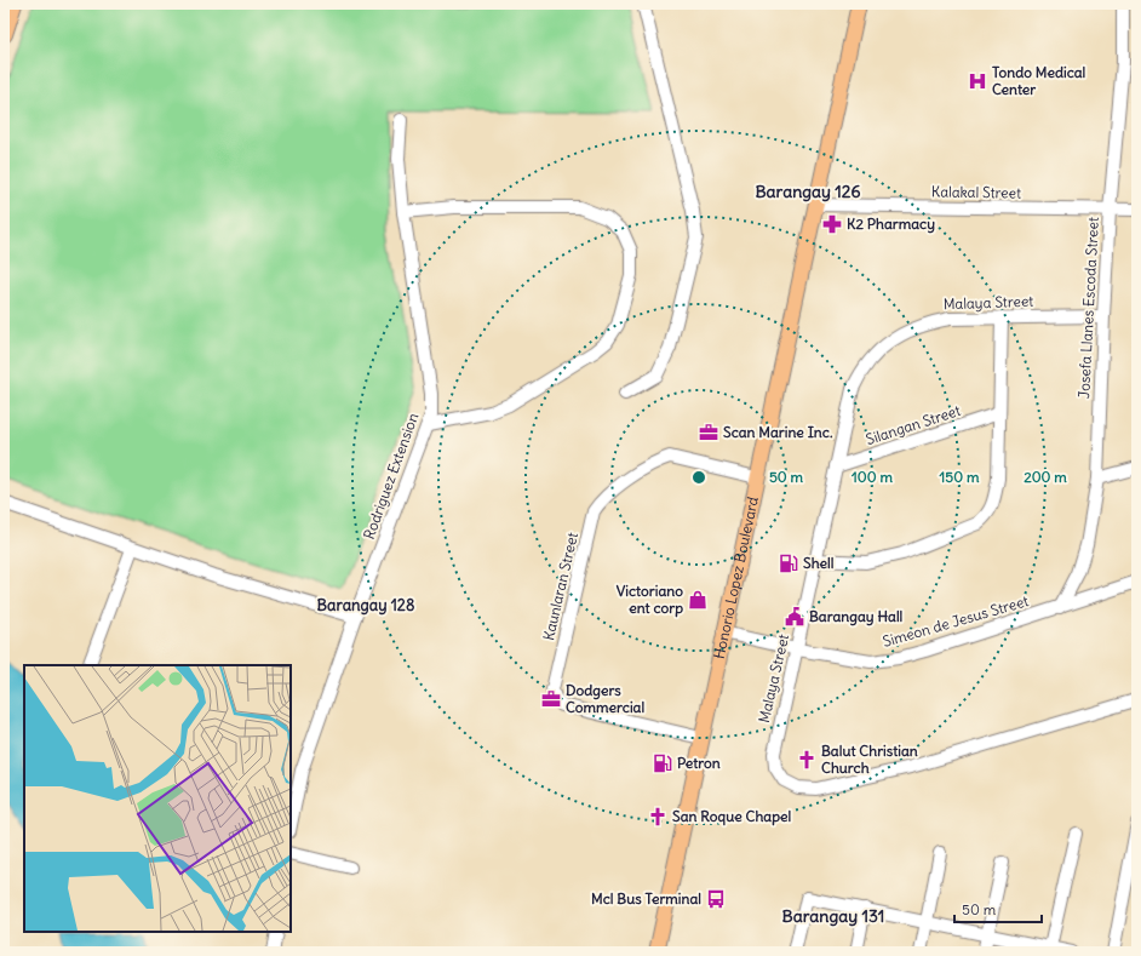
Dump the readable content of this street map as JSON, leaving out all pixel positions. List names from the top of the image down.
{
  "streets": {
    "main road": ["Honorio Lopez Boulevard"],
    "street": [
      "Kalakal Street",
      "Malaya Street",
      "Josefa Llanes Escoda Street",
      "Silangan Street",
      "Rodriguez Extension",
      "Kaunlaran Street",
      "Simeon de Jesus Street"
    ]
  },
  "crossings": [
    ["Kalakal Street", "Josefa Llanes Escoda Street"],
    ["Kalakal Street", "Honorio Lopez Boulevard"],
    ["Malaya Street", "Josefa Llanes Escoda Street"],
    ["Malaya Street", "Silangan Street"],
    ["Malaya Street", "Simeon de Jesus Street"],
    ["Josefa Llanes Escoda Street", "Simeon de Jesus Street"],
    ["Honorio Lopez Boulevard", "Kaunlaran Street"],
    ["Honorio Lopez Boulevard", "Simeon de Jesus Street"]
  ],
  "districts": ["Barangay 126", "Barangay 128", "Barangay 131"],
  "places": {
    "hospital": ["Tondo Medical Center"],
    "pharmacy": ["K2 Pharmacy"],
    "office": ["Scan Marine Inc.", "Dodgers Commercial"],
    "fuel station": ["Shell", "Petron"],
    "shop": ["Victoriano ent corp"],
    "public building": ["Barangay Hall"],
    "church": ["Balut Christian Church", "San Roque Chapel"],
    "bus stop": ["Mcl Bus Terminal"]
  },
  "scale_bar": "50 m",
  "rings": [
    "50 m",
    "100 m",
    "150 m",
    "200 m"
  ]
}
